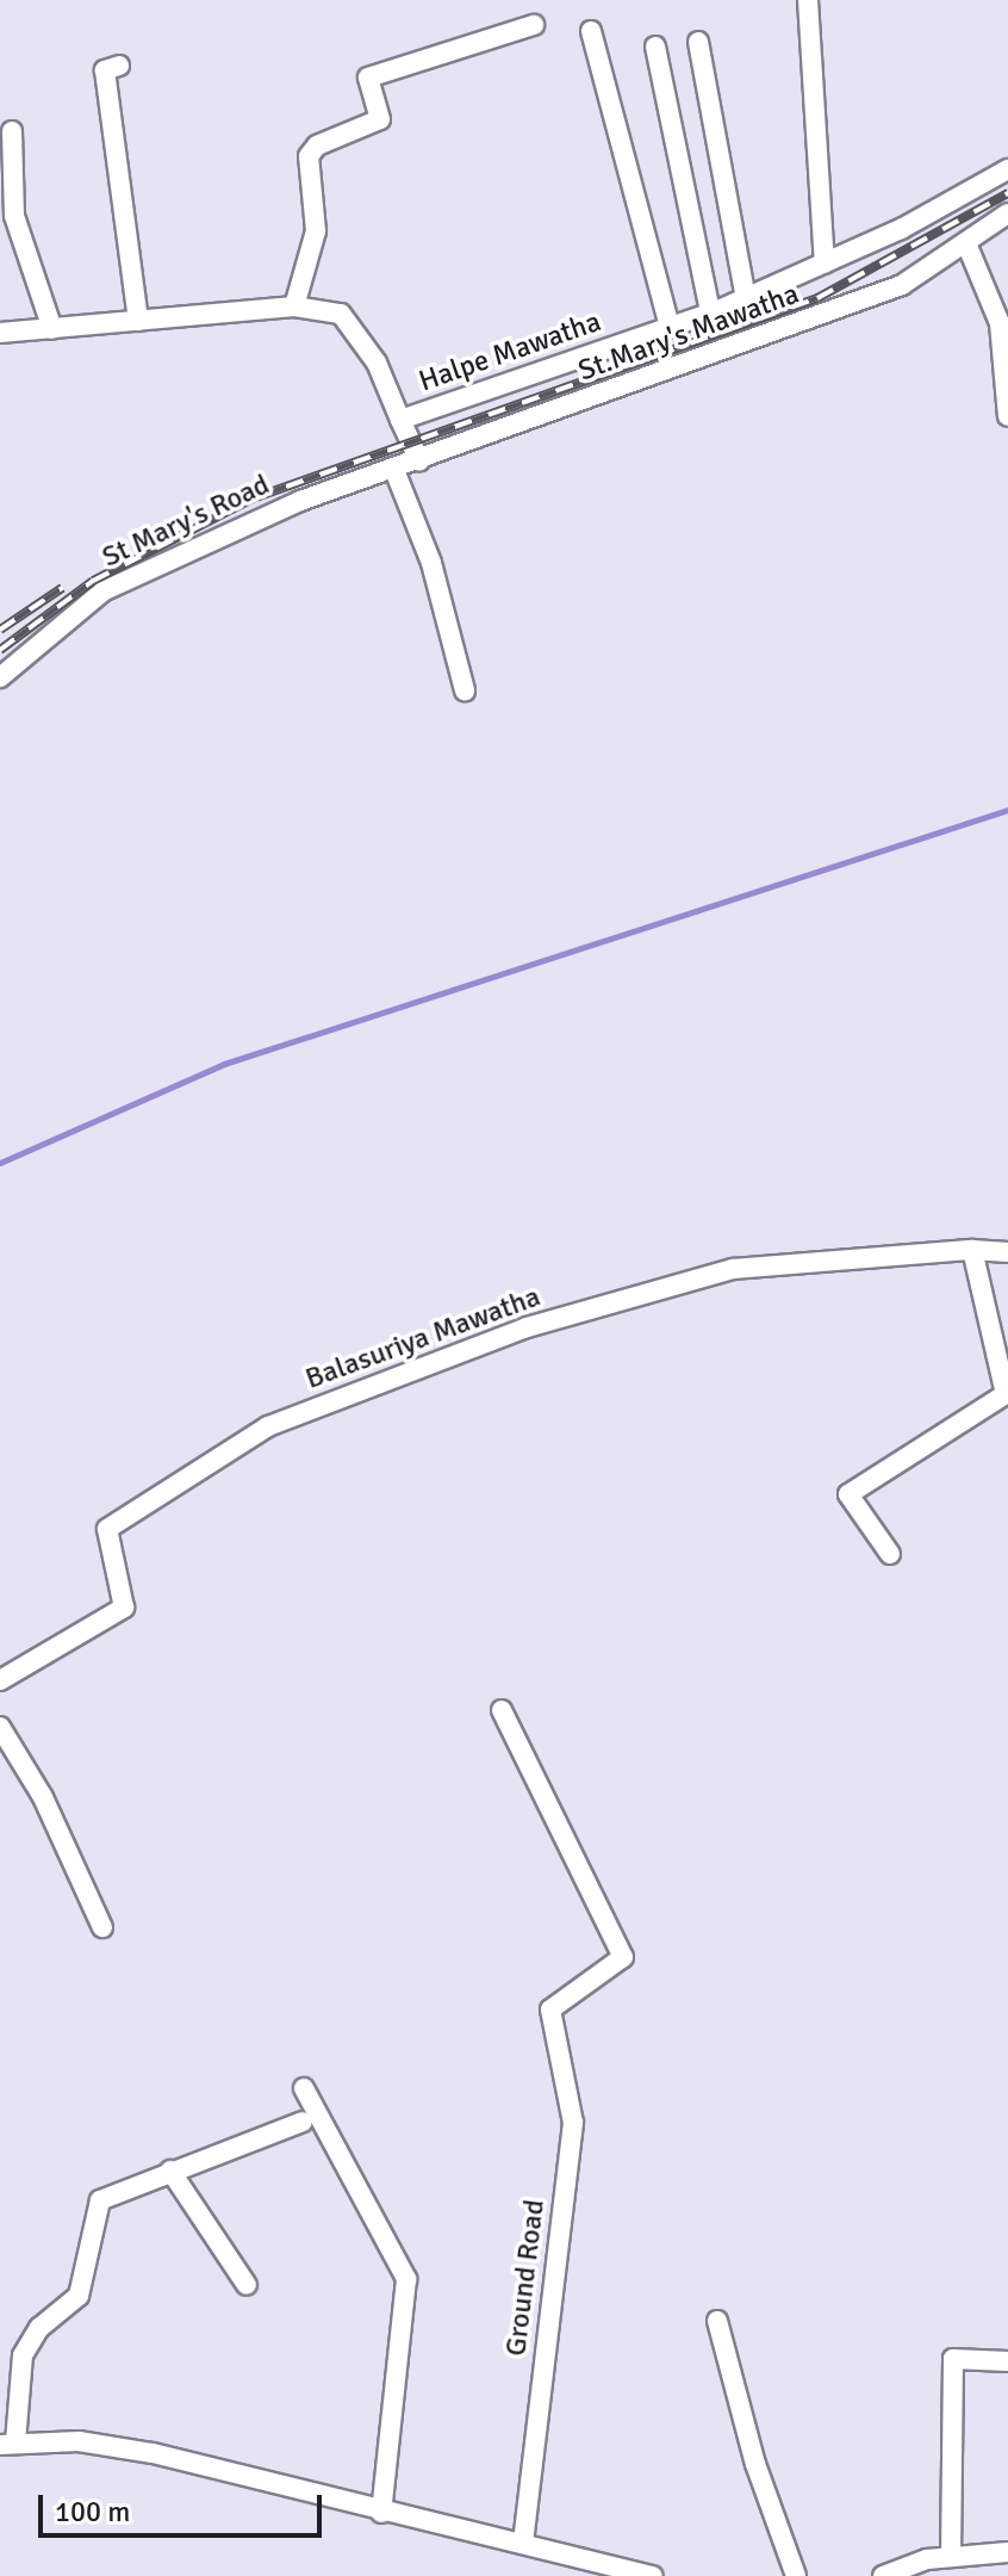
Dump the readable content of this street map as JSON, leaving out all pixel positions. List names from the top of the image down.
{
  "streets": {
    "street": [
      "St.Mary's Mawatha",
      "Halpe Mawatha",
      "St Mary's Road",
      "Balasuriya Mawatha",
      "Ground Road"
    ]
  },
  "crossings": [
    ["St.Mary's Mawatha", "St Mary's Road"]
  ],
  "scale_bar": "100 m"
}
